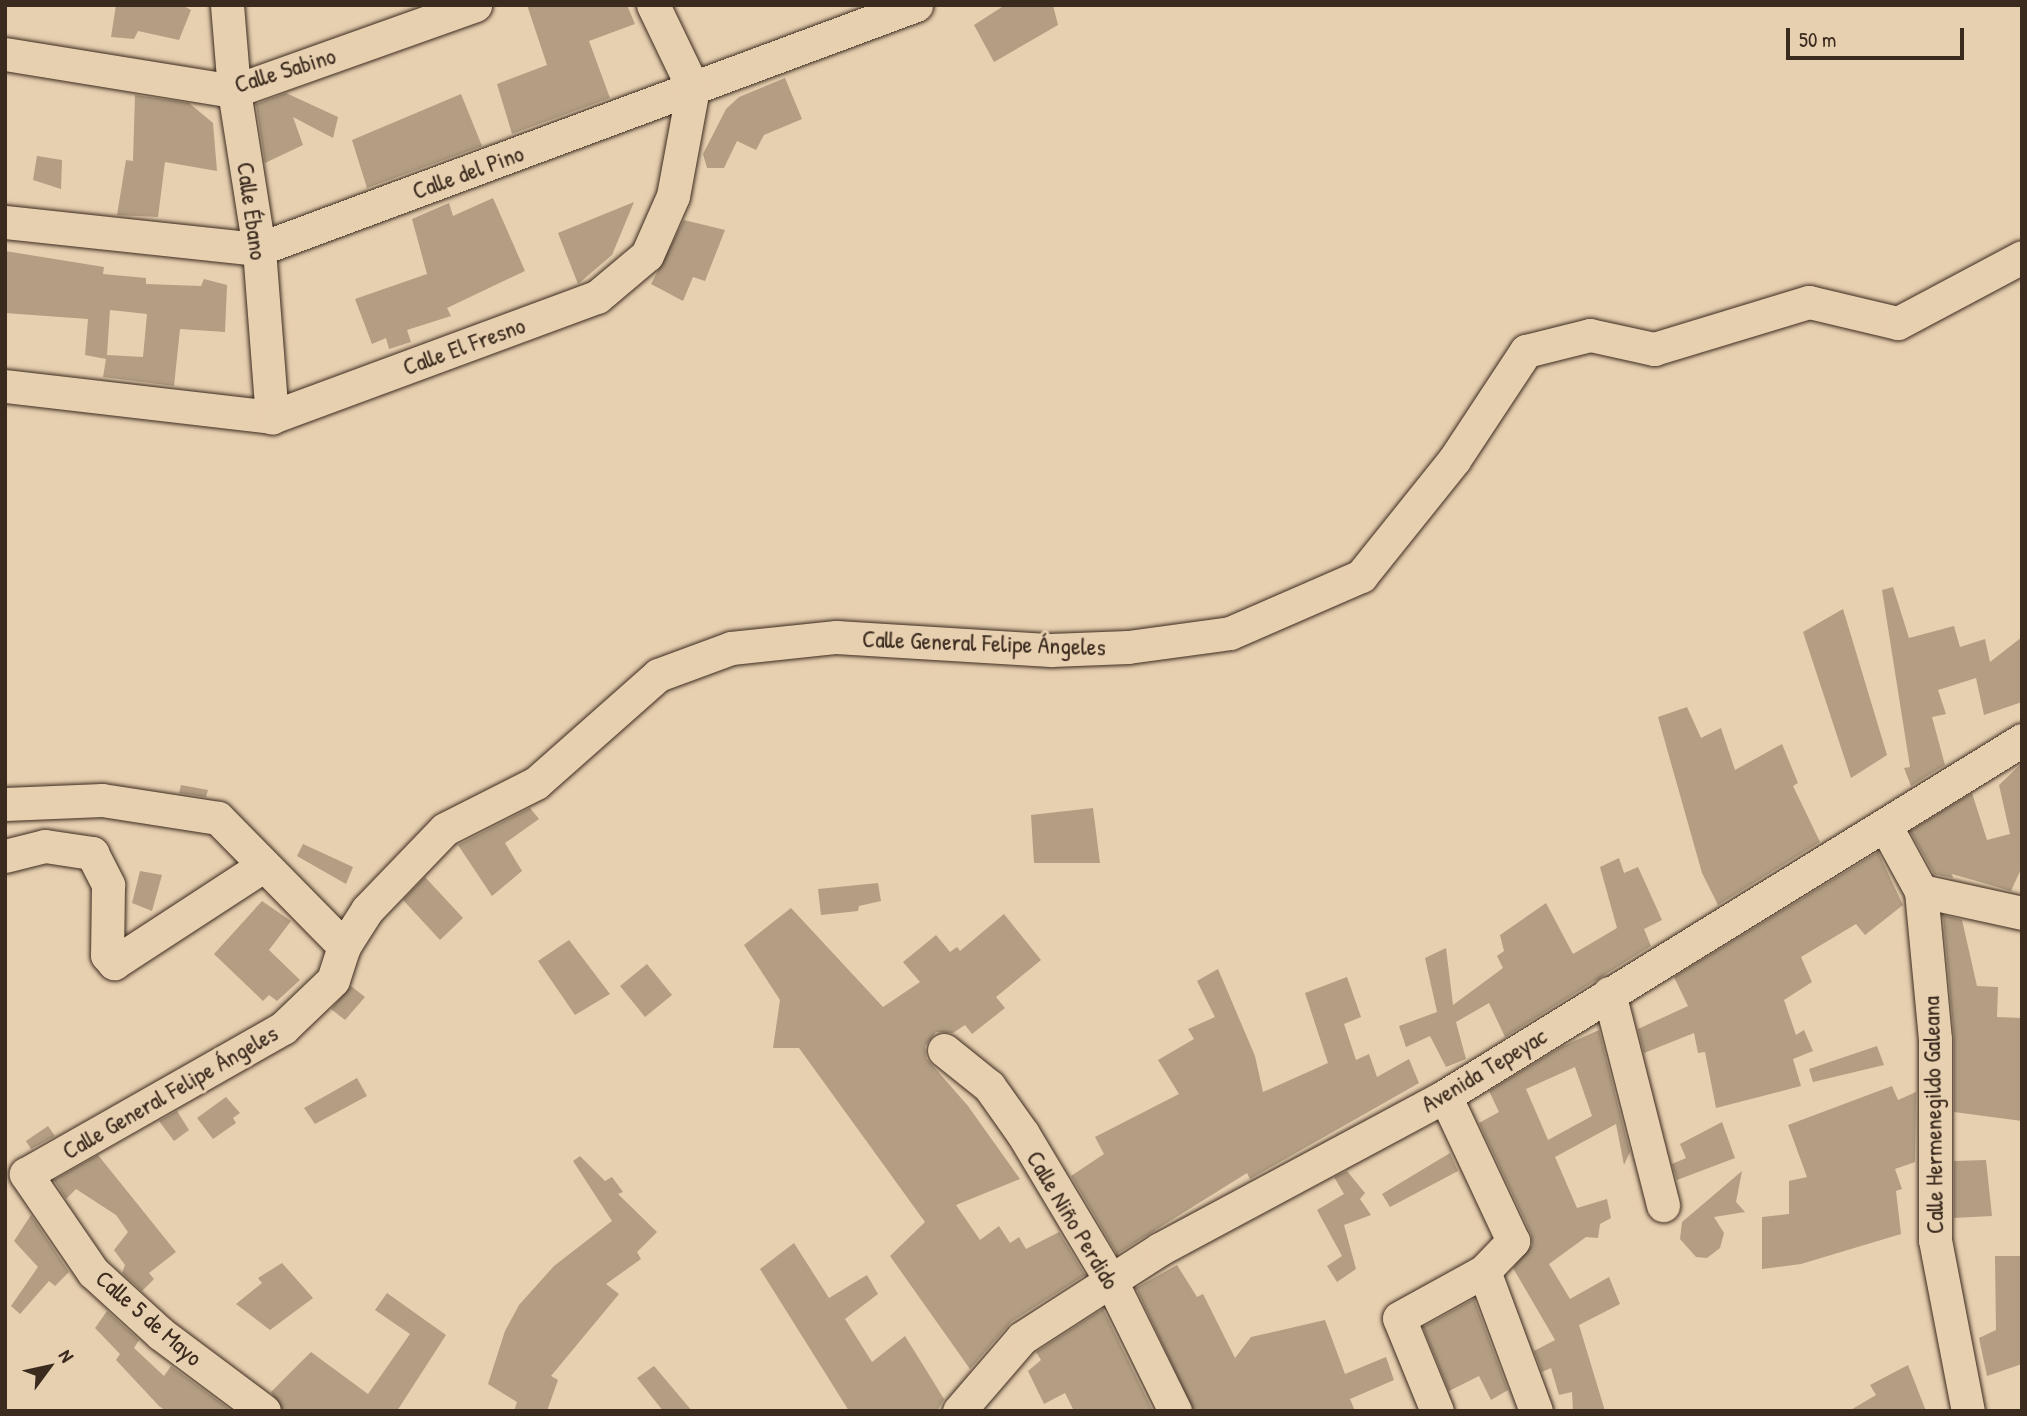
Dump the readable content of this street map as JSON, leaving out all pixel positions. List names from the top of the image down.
{
  "streets": {
    "street": [
      "Calle Sabino",
      "Calle del Pino",
      "Calle Ébano",
      "Calle El Fresno",
      "Calle General Felipe Ángeles",
      "Avenida Tepeyac",
      "Calle Hermenegildo Galeana",
      "Calle Niño Perdido",
      "Calle 5 de Mayo"
    ]
  },
  "crossings": [
    ["Calle Sabino", "Calle Ébano"],
    ["Calle del Pino", "Calle Ébano"],
    ["Calle del Pino", "Calle El Fresno"],
    ["Calle Ébano", "Calle El Fresno"],
    ["Calle General Felipe Ángeles", "Calle 5 de Mayo"],
    ["Avenida Tepeyac", "Calle Hermenegildo Galeana"],
    ["Avenida Tepeyac", "Calle Niño Perdido"]
  ],
  "scale_bar": "50 m",
  "north": "top right"
}
